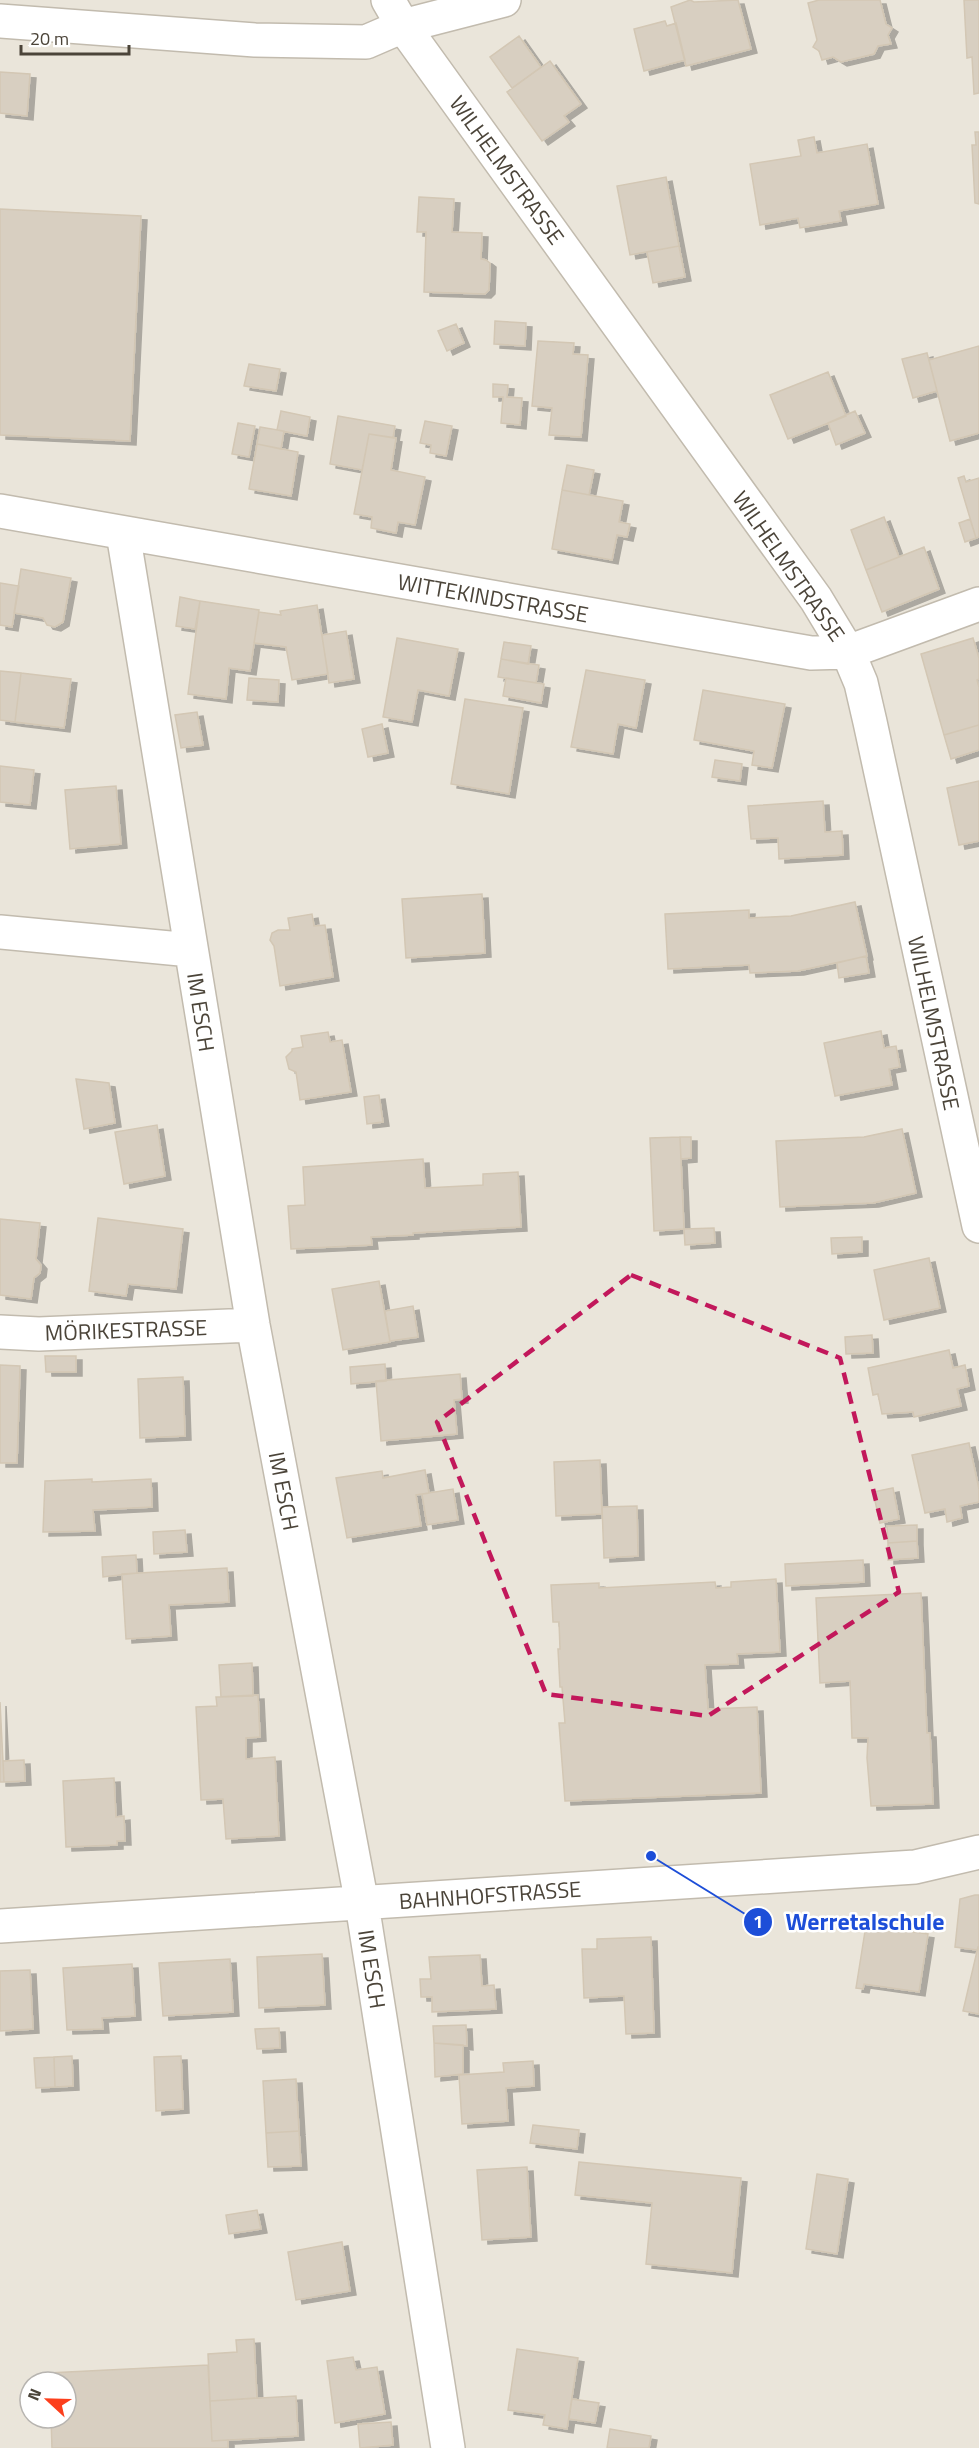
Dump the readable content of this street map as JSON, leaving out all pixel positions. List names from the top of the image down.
{
  "streets": {
    "street": [
      "WILHELMSTRASSE",
      "WITTEKINDSTRASSE",
      "IM ESCH",
      "MÖRIKESTRASSE",
      "BAHNHOFSTRASSE"
    ]
  },
  "crossings": [
    ["WILHELMSTRASSE", "WITTEKINDSTRASSE"],
    ["WITTEKINDSTRASSE", "IM ESCH"],
    ["IM ESCH", "MÖRIKESTRASSE"],
    ["IM ESCH", "BAHNHOFSTRASSE"]
  ],
  "places": ["Werretalschule"],
  "scale_bar": "20 m",
  "north": "left"
}
